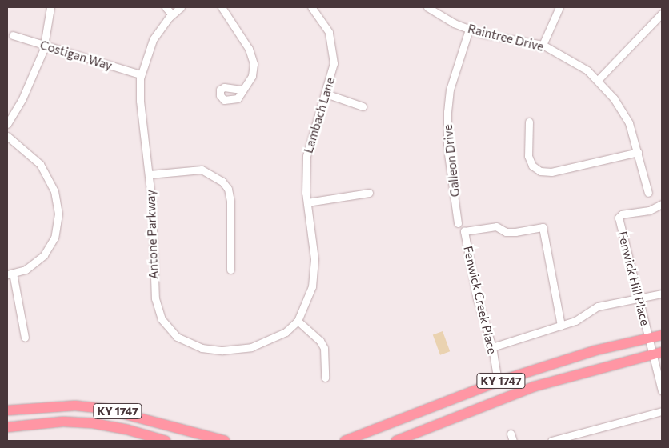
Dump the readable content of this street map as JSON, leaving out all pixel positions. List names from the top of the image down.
{
  "streets": {
    "main road": ["KY 1747"],
    "street": [
      "Raintree Drive",
      "Costigan Way",
      "Lambach Lane",
      "Galleon Drive",
      "Antone Parkway",
      "Fenwick Hill Place",
      "Fenwick Creek Place"
    ]
  },
  "crossings": [
    ["Raintree Drive", "Galleon Drive"],
    ["Costigan Way", "Antone Parkway"],
    ["Lambach Lane", "Antone Parkway"],
    ["Fenwick Hill Place", "KY 1747"],
    ["Fenwick Creek Place", "KY 1747"]
  ]
}
